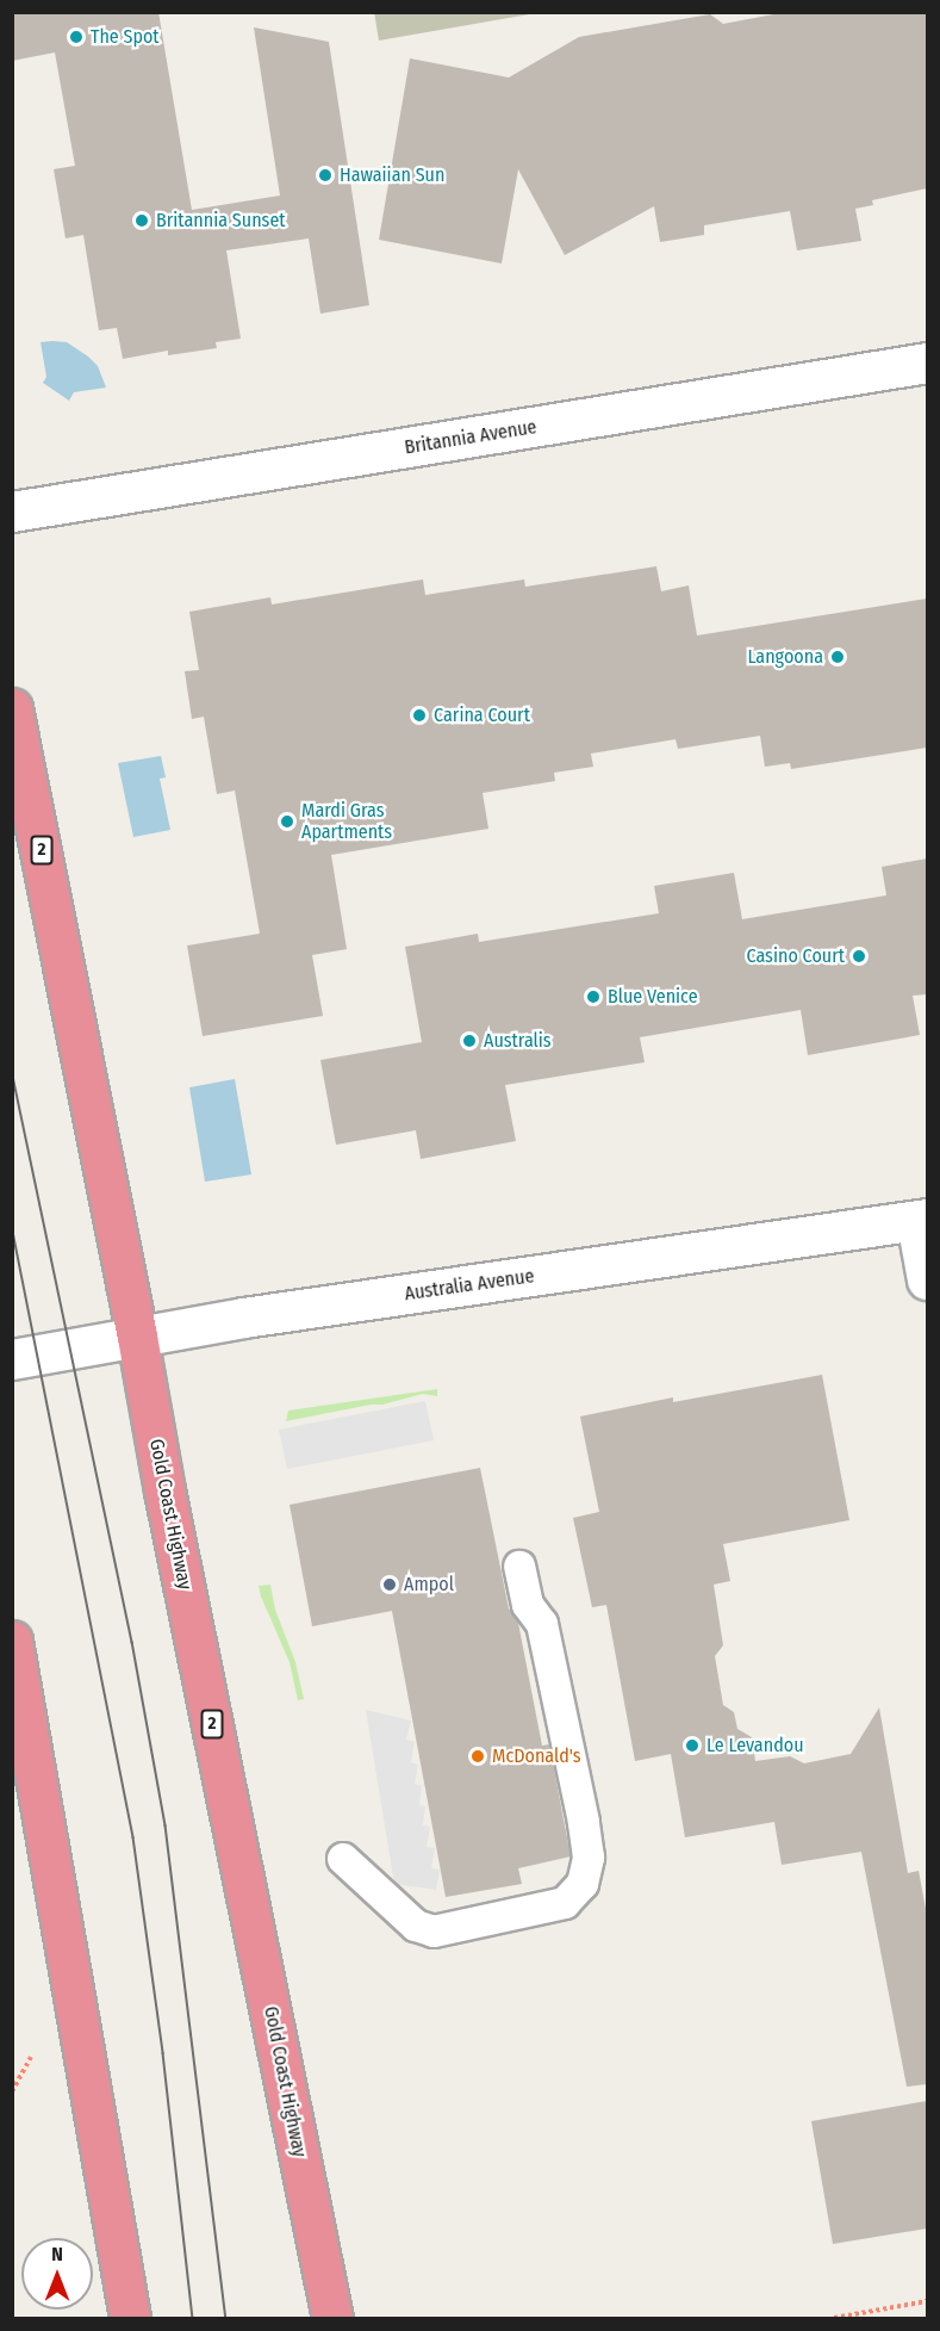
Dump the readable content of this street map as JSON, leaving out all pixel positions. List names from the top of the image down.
{
  "streets": {
    "highway": ["2", "Gold Coast Highway"],
    "street": ["Britannia Avenue", "Australia Avenue"]
  },
  "crossings": [
    ["Australia Avenue", "Gold Coast Highway"]
  ],
  "places": [
    "The Spot",
    "Hawaiian Sun",
    "Britannia Sunset",
    "Langoona",
    "Carina Court",
    "Mardi Gras Apartments",
    "Casino Court",
    "Blue Venice",
    "Australis",
    "Ampol",
    "Le Levandou",
    "McDonald's"
  ],
  "north": "top"
}
